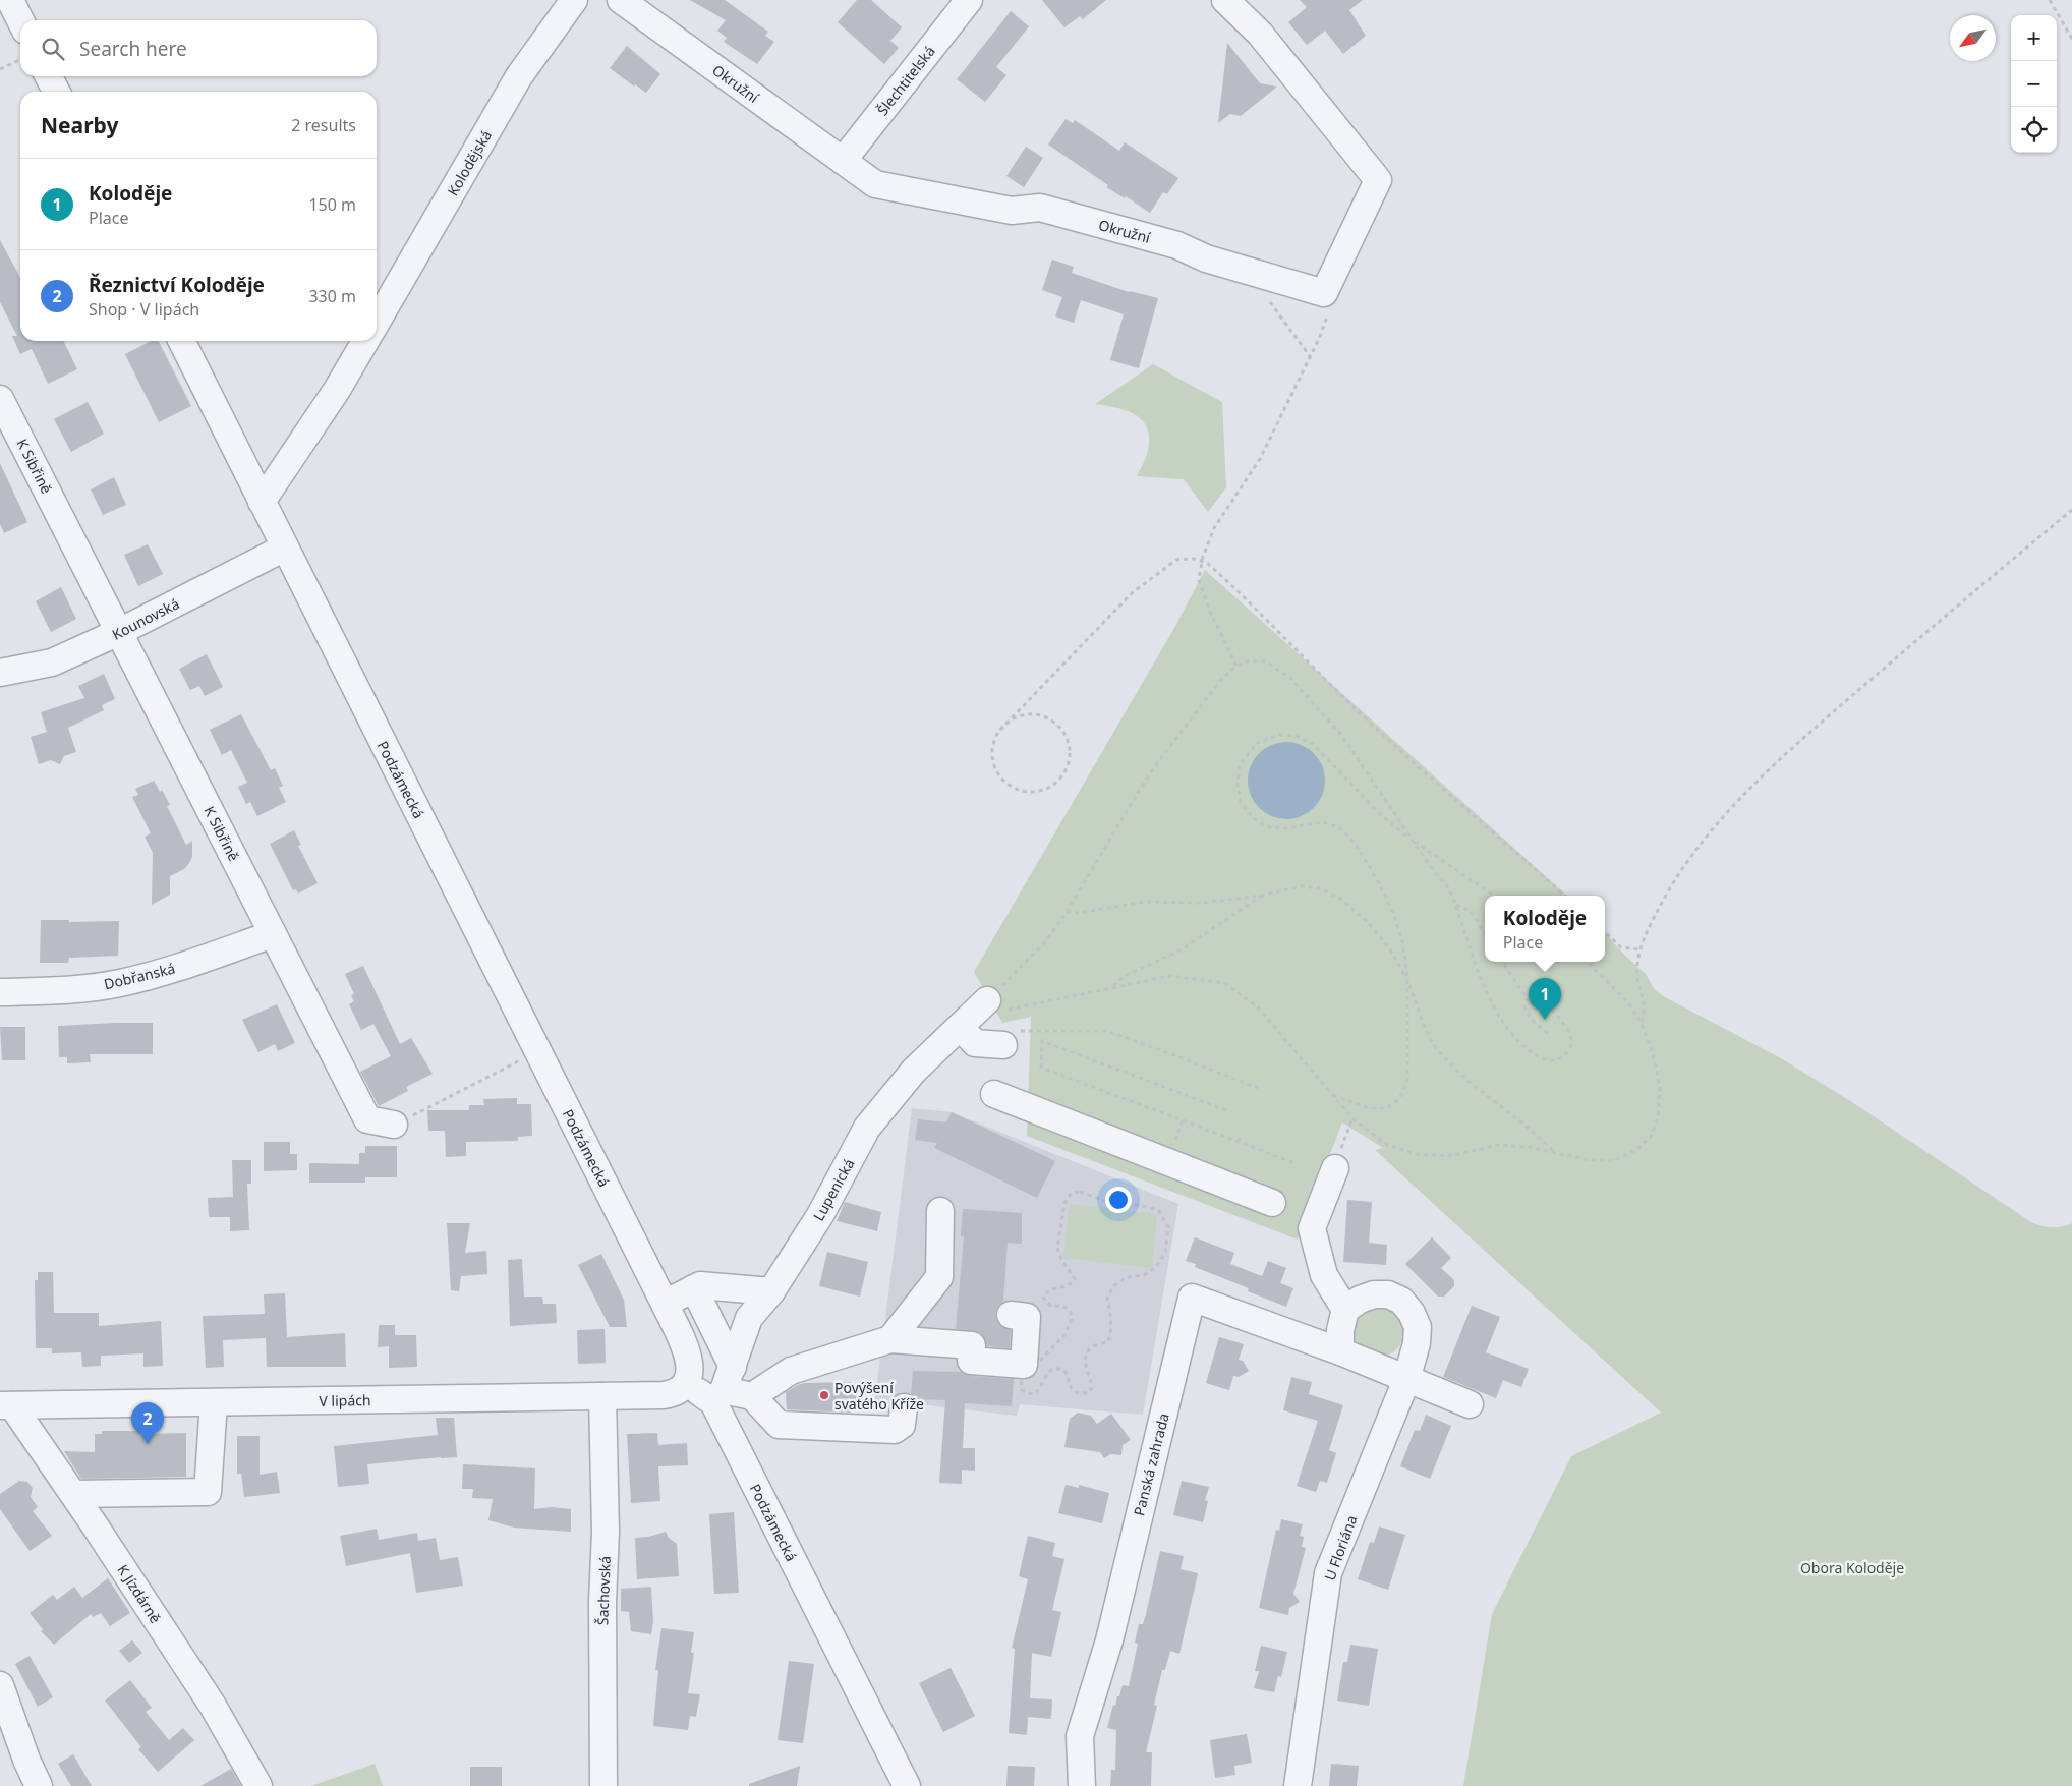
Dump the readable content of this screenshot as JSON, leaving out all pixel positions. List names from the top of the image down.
{
  "streets": {
    "street": [
      "Šlechtitelská",
      "Okružní",
      "Kolodějská",
      "K Sibřině",
      "Kounovská",
      "Podzámecká",
      "Dobřanská",
      "Lupenická",
      "V lipách",
      "Panská zahrada",
      "U Floriána",
      "Šachovská",
      "K Jízdárně"
    ]
  },
  "crossings": [
    ["Šlechtitelská", "Okružní"],
    ["K Sibřině", "Kounovská"],
    ["K Sibřině", "Dobřanská"],
    ["Kounovská", "Podzámecká"],
    ["Podzámecká", "Lupenická"],
    ["Podzámecká", "V lipách"],
    ["V lipách", "Šachovská"],
    ["V lipách", "K Jízdárně"],
    ["Panská zahrada", "U Floriána"]
  ],
  "parks": ["Obora Koloděje"],
  "places": ["Povýšení svatého Kříže"],
  "north": "bottom left",
  "page": {
    "map_buttons": ["+", "−"],
    "search": "Search here",
    "heading": ["Nearby", "2 results"],
    "list": [
      {
        "mark": "1",
        "name": "Koloděje",
        "note": "Place",
        "value": "150 m"
      },
      {
        "mark": "2",
        "name": "Řeznictví Koloděje",
        "note": "Shop · V lipách",
        "value": "330 m"
      }
    ],
    "popup": ["Koloděje", "Place"],
    "pins": ["1", "2"]
  }
}
